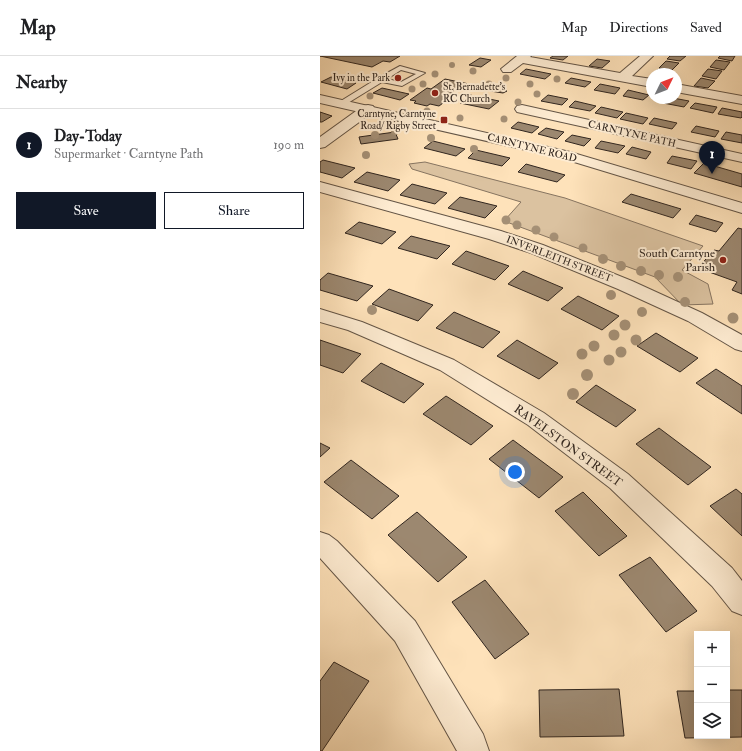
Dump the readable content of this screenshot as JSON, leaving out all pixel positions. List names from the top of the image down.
{
  "streets": {
    "street": [
      "CARNTYNE PATH",
      "CARNTYNE ROAD",
      "INVERLEITH STREET",
      "RAVELSTON STREET"
    ]
  },
  "places": {
    "other": ["Ivy in the Park", "St. Bernadette's RC Church", "South Carntyne Parish"],
    "transit": ["Carntyne, Carntyne Road/ Rigby Street"]
  },
  "north": "top right",
  "page": {
    "header": "Map",
    "nav": ["Map", "Directions", "Saved"],
    "heading": "Nearby",
    "list": [
      {
        "mark": "1",
        "name": "Day-Today",
        "note": "Supermarket · Carntyne Path",
        "value": "190 m"
      }
    ],
    "pins": "1",
    "buttons": ["Save", "Share"],
    "map_buttons": ["+", "−"]
  }
}
